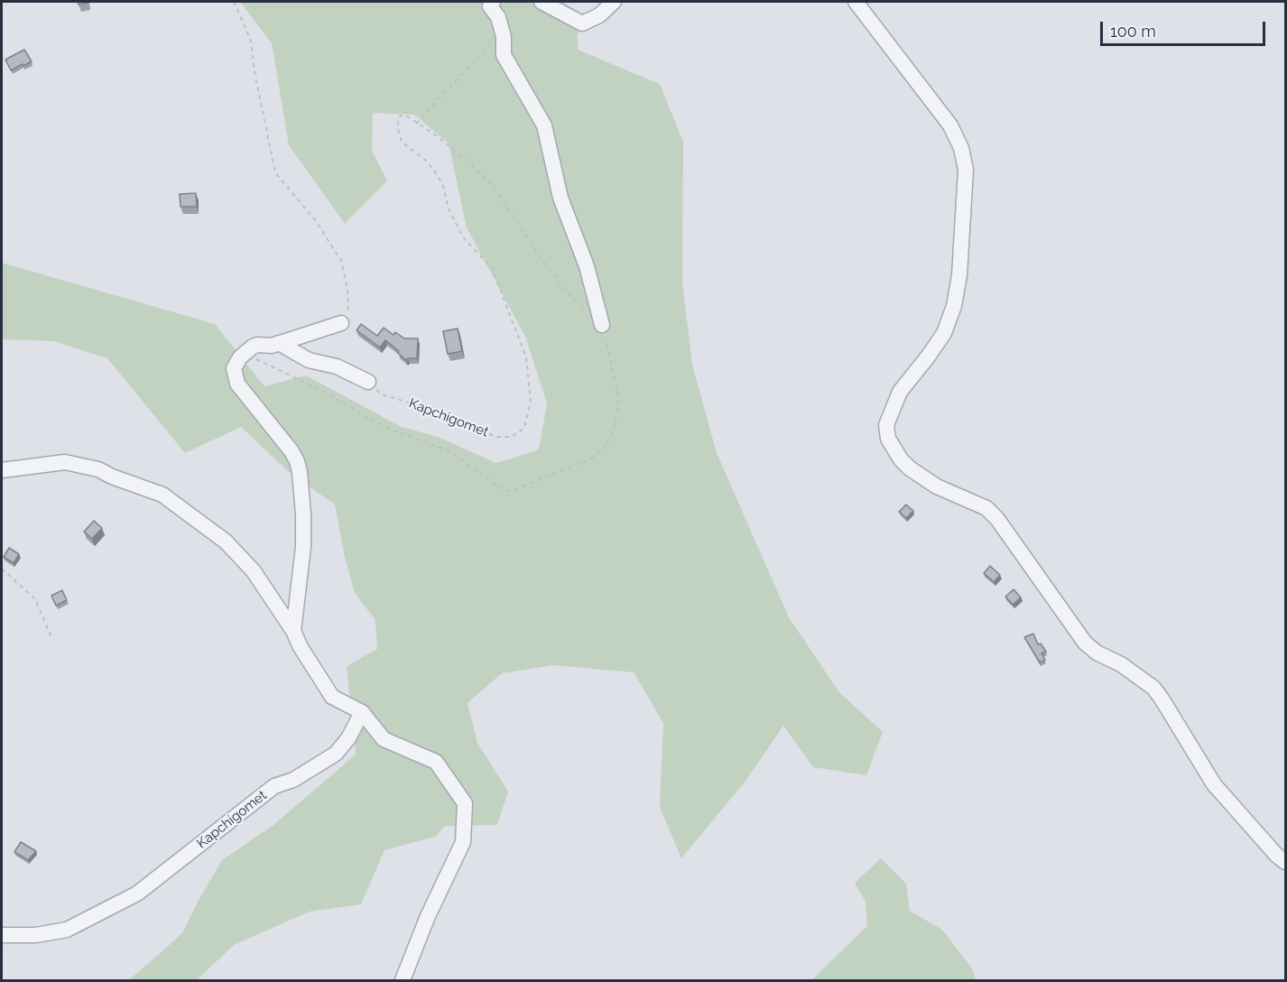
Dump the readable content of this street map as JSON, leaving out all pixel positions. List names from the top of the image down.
{
  "streets": {
    "street": ["Kapchigomet"]
  },
  "scale_bar": "100 m"
}
